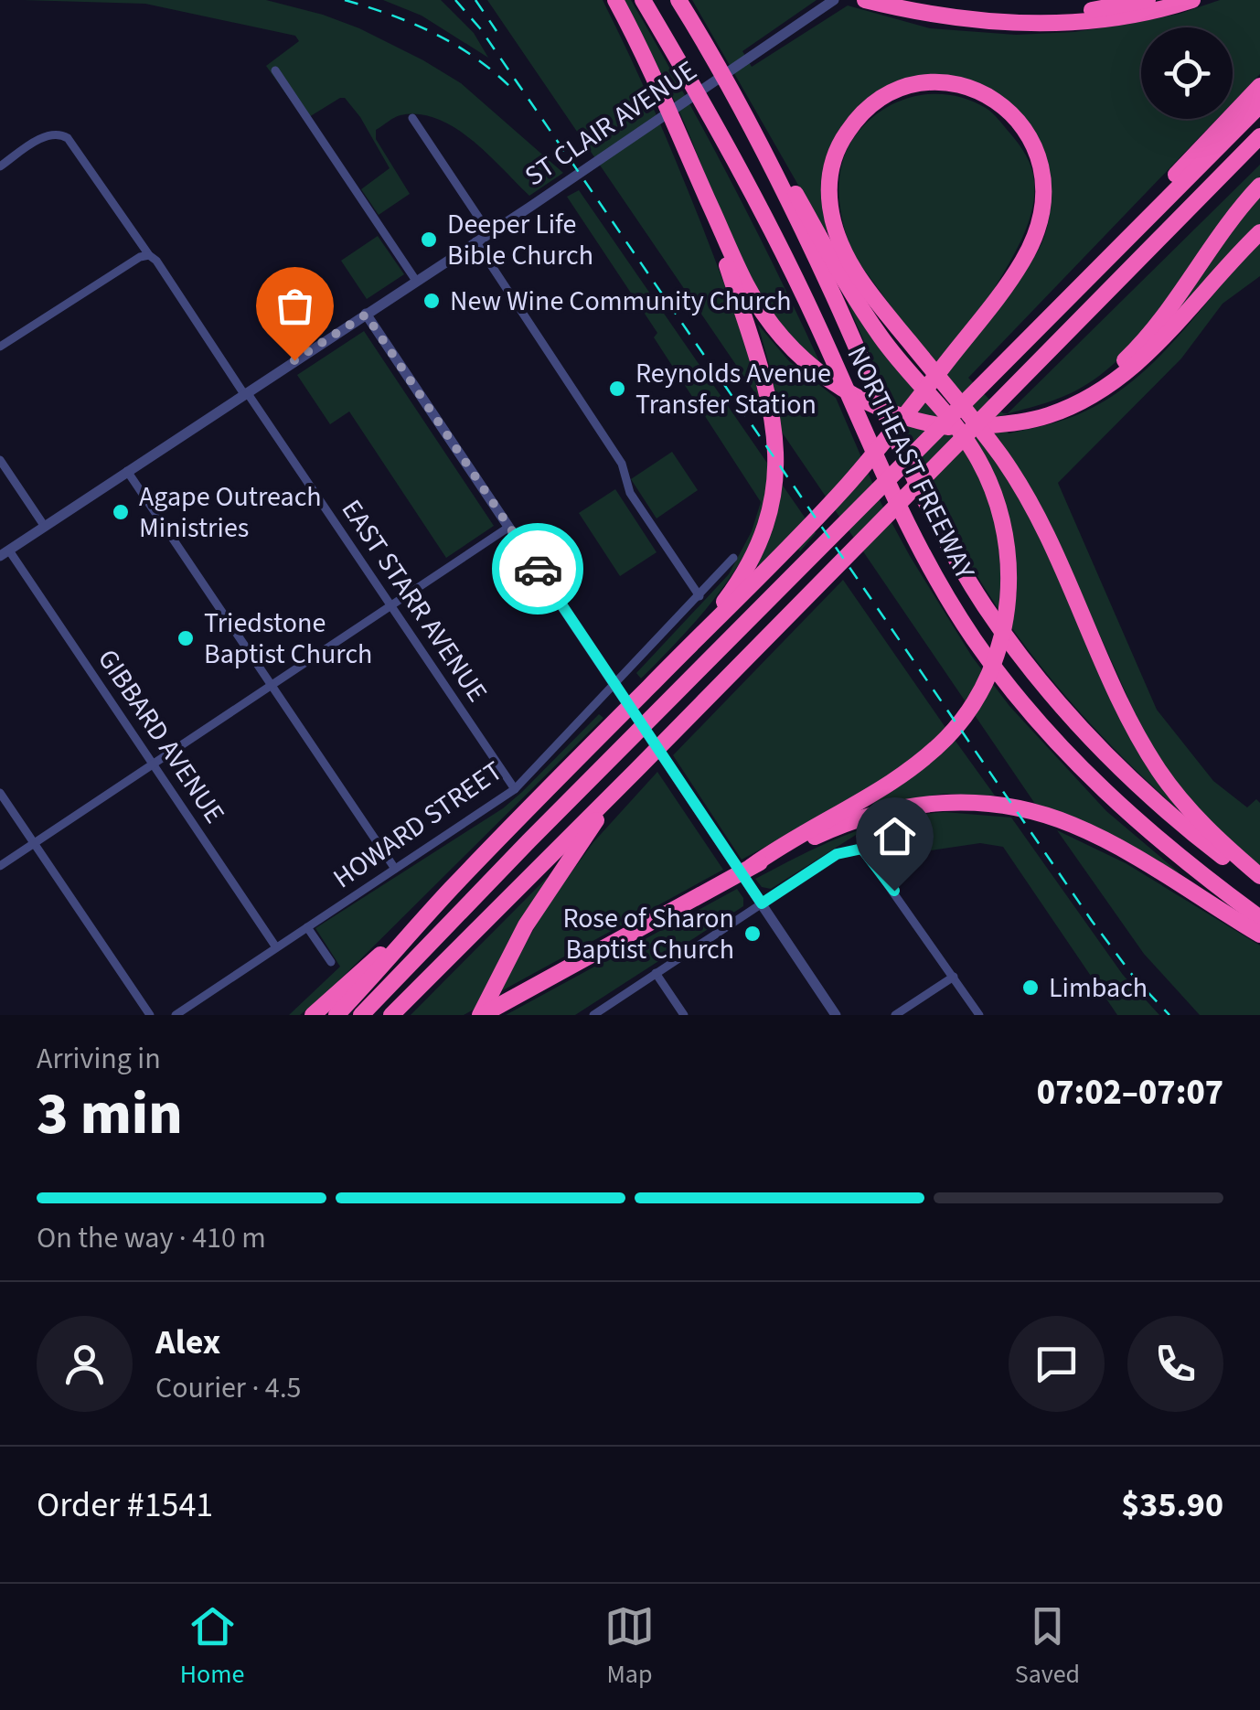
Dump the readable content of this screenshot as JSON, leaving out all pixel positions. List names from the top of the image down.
{
  "streets": {
    "highway": ["NORTHEAST FREEWAY"],
    "street": [
      "ST CLAIR AVENUE",
      "EAST STARR AVENUE",
      "GIBBARD AVENUE",
      "HOWARD STREET"
    ]
  },
  "crossings": [
    ["ST CLAIR AVENUE", "EAST STARR AVENUE"],
    ["ST CLAIR AVENUE", "GIBBARD AVENUE"],
    ["EAST STARR AVENUE", "HOWARD STREET"],
    ["GIBBARD AVENUE", "HOWARD STREET"]
  ],
  "places": [
    "Deeper Life Bible Church",
    "New Wine Community Church",
    "Reynolds Avenue Transfer Station",
    "Agape Outreach Ministries",
    "Triedstone Baptist Church",
    "Rose of Sharon Baptist Church",
    "Limbach"
  ],
  "page": {
    "heading": ["3 min", "Arriving in", "07:02–07:07"],
    "panel": [
      "Alex",
      "Courier · 4.5",
      "Order #1541",
      "$35.90"
    ],
    "bar": "On the way · 410 m",
    "tabs": ["Home", "Map", "Saved"]
  }
}
